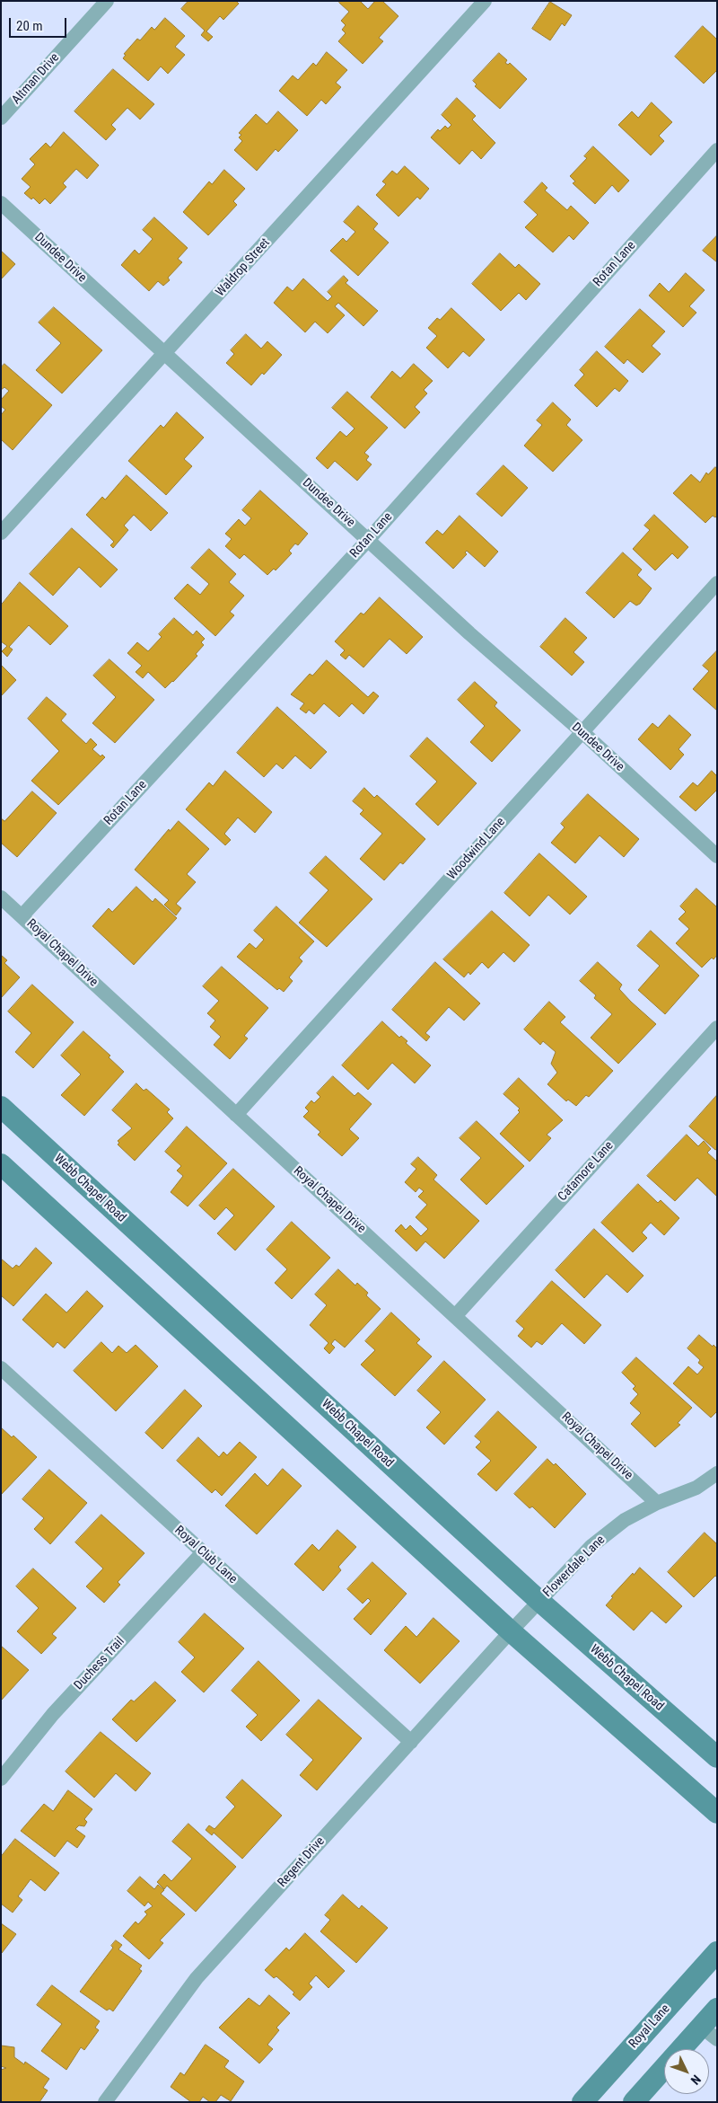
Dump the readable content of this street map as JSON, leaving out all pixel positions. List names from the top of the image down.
{
  "streets": {
    "main road": ["Webb Chapel Road", "Royal Lane"],
    "street": [
      "Altman Drive",
      "Dundee Drive",
      "Rotan Lane",
      "Waldrop Street",
      "Woodwind Lane",
      "Royal Chapel Drive",
      "Catamore Lane",
      "Royal Club Lane",
      "Flowerdale Lane",
      "Duchess Trail",
      "Regent Drive"
    ]
  },
  "crossings": [
    ["Dundee Drive", "Rotan Lane"],
    ["Dundee Drive", "Waldrop Street"],
    ["Dundee Drive", "Woodwind Lane"],
    ["Rotan Lane", "Royal Chapel Drive"],
    ["Woodwind Lane", "Royal Chapel Drive"],
    ["Royal Chapel Drive", "Catamore Lane"],
    ["Royal Chapel Drive", "Flowerdale Lane"],
    ["Webb Chapel Road", "Flowerdale Lane"],
    ["Royal Club Lane", "Duchess Trail"],
    ["Royal Club Lane", "Regent Drive"],
    ["Flowerdale Lane", "Regent Drive"]
  ],
  "scale_bar": "20 m",
  "north": "bottom right"
}
